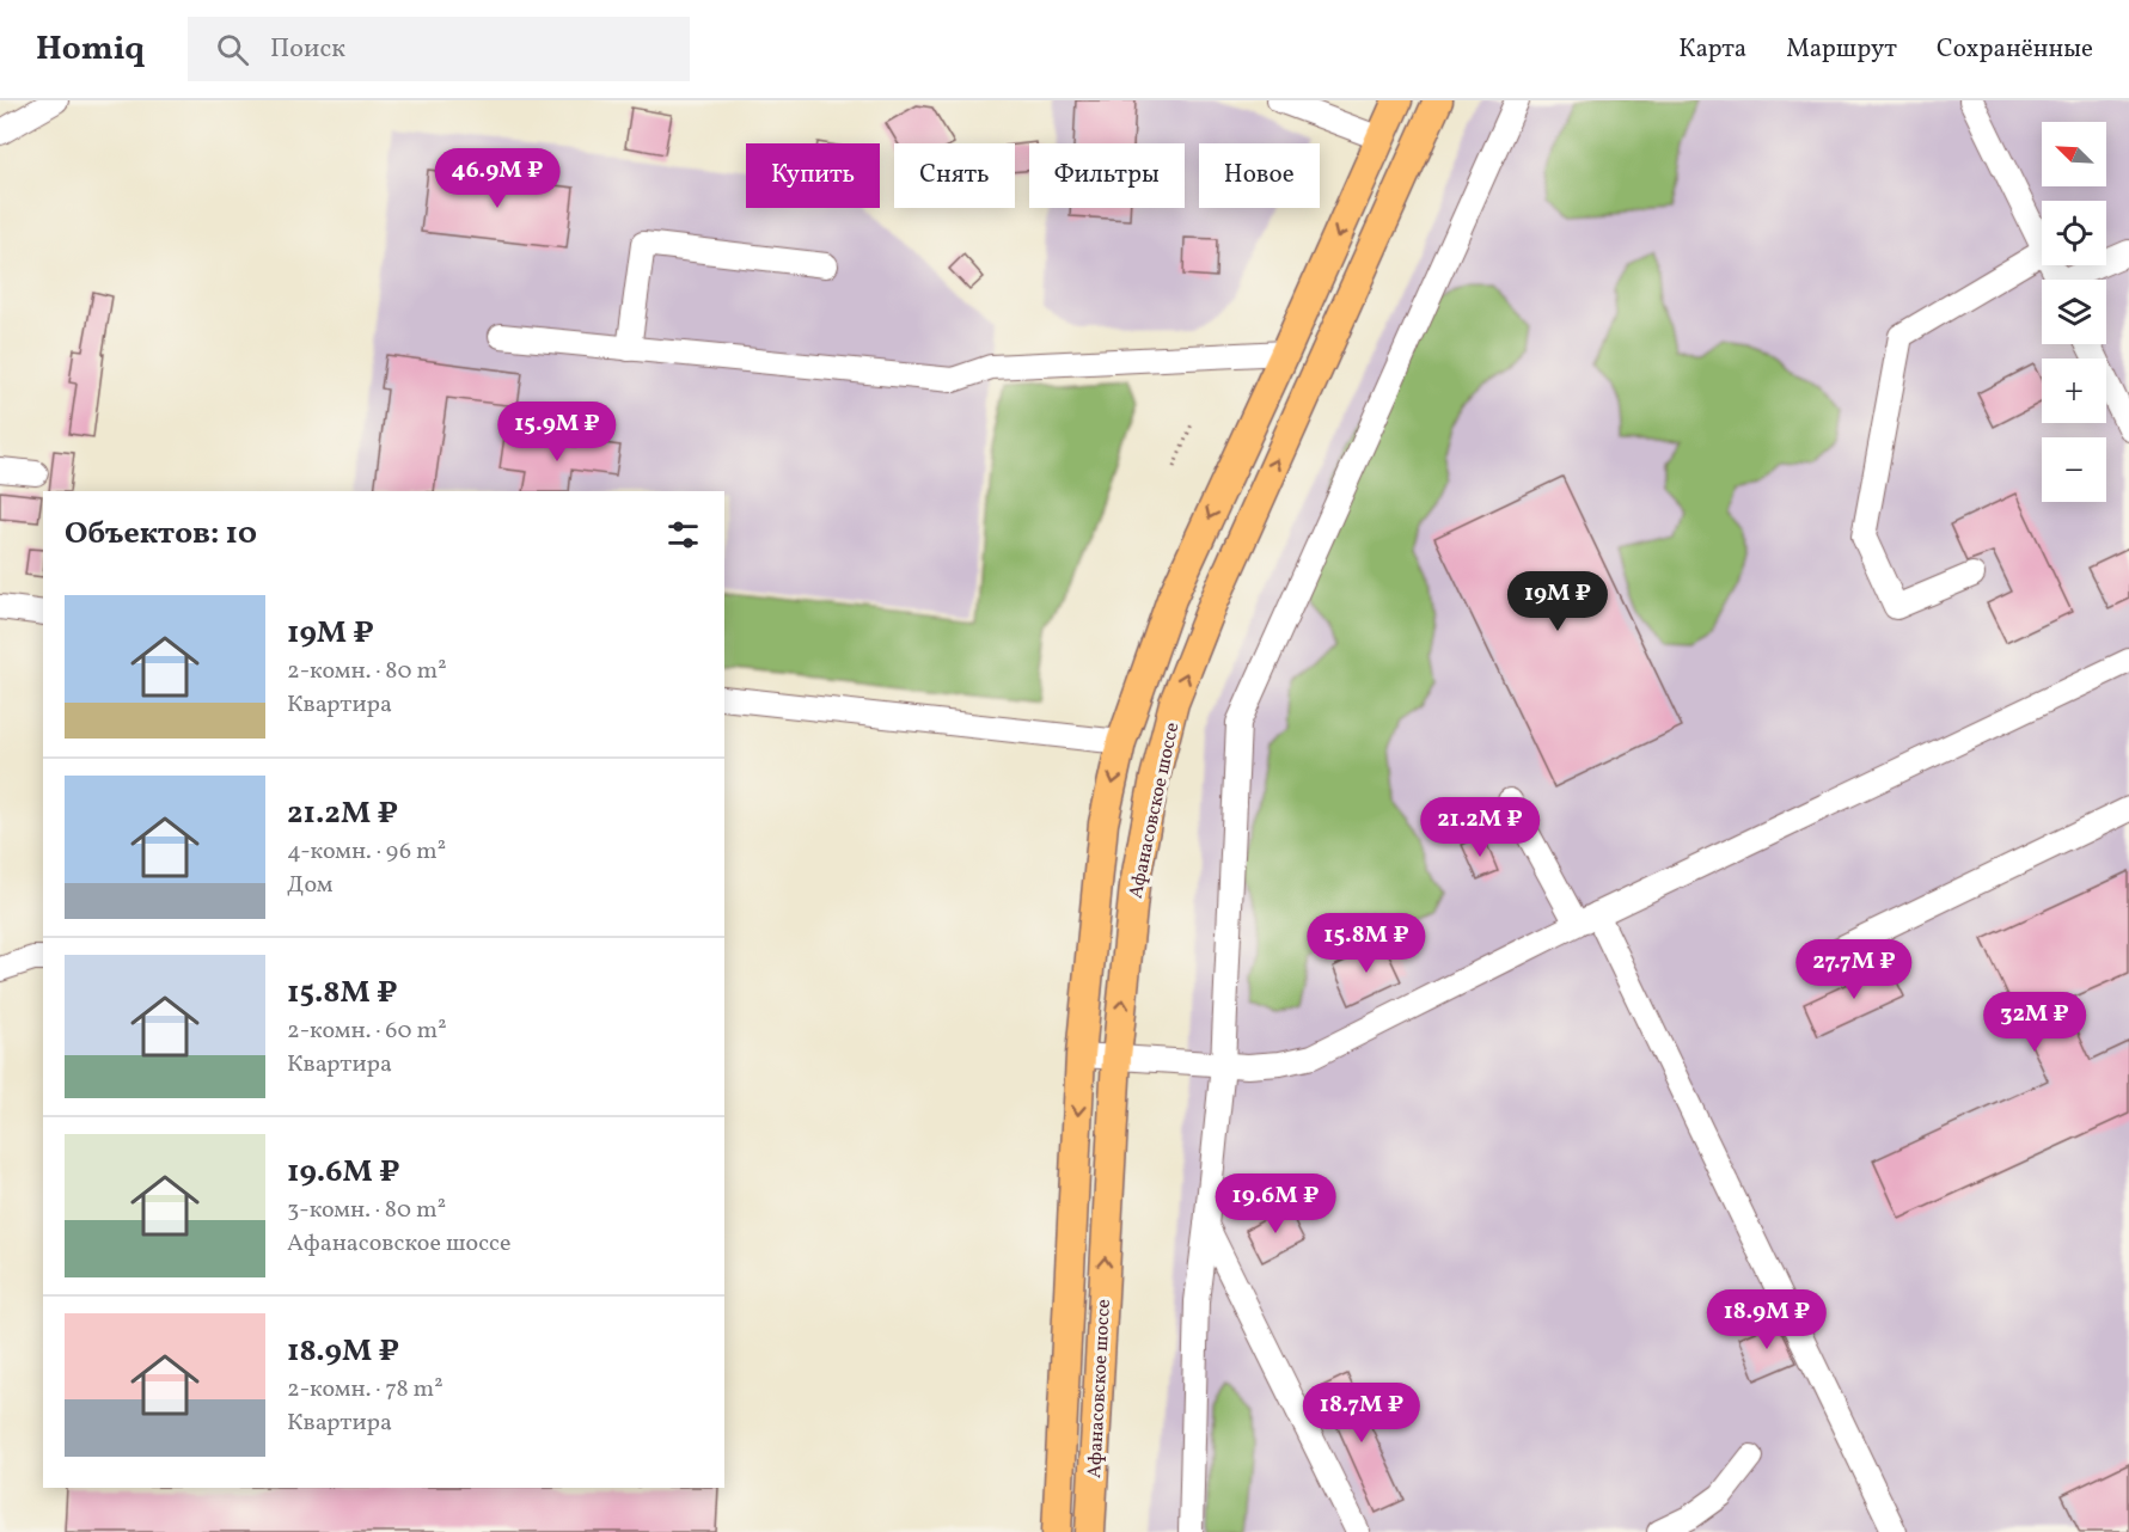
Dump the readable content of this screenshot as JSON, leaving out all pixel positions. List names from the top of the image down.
{
  "streets": {
    "main road": ["Афанасовское шоссе"]
  },
  "north": "top left",
  "page": {
    "header": "Homiq",
    "search": "Поиск",
    "nav": ["Карта", "Маршрут", "Сохранённые"],
    "map_buttons": ["+", "−"],
    "chip": [
      "Купить",
      "Снять",
      "Фильтры",
      "Новое"
    ],
    "price": [
      "46.9M ₽",
      "15.9M ₽",
      "19M ₽",
      "21.2M ₽",
      "15.8M ₽",
      "27.7M ₽",
      "32M ₽",
      "19.6M ₽",
      "18.9M ₽",
      "18.7M ₽"
    ],
    "heading": "Объектов: 10",
    "list": [
      {
        "name": "19M ₽",
        "note": "2-комн. · 80 m² · Квартира"
      },
      {
        "name": "21.2M ₽",
        "note": "4-комн. · 96 m² · Дом"
      },
      {
        "name": "15.8M ₽",
        "note": "2-комн. · 60 m² · Квартира"
      },
      {
        "name": "19.6M ₽",
        "note": "3-комн. · 80 m² · Афанасовское шоссе"
      },
      {
        "name": "18.9M ₽",
        "note": "2-комн. · 78 m² · Квартира"
      }
    ]
  }
}
